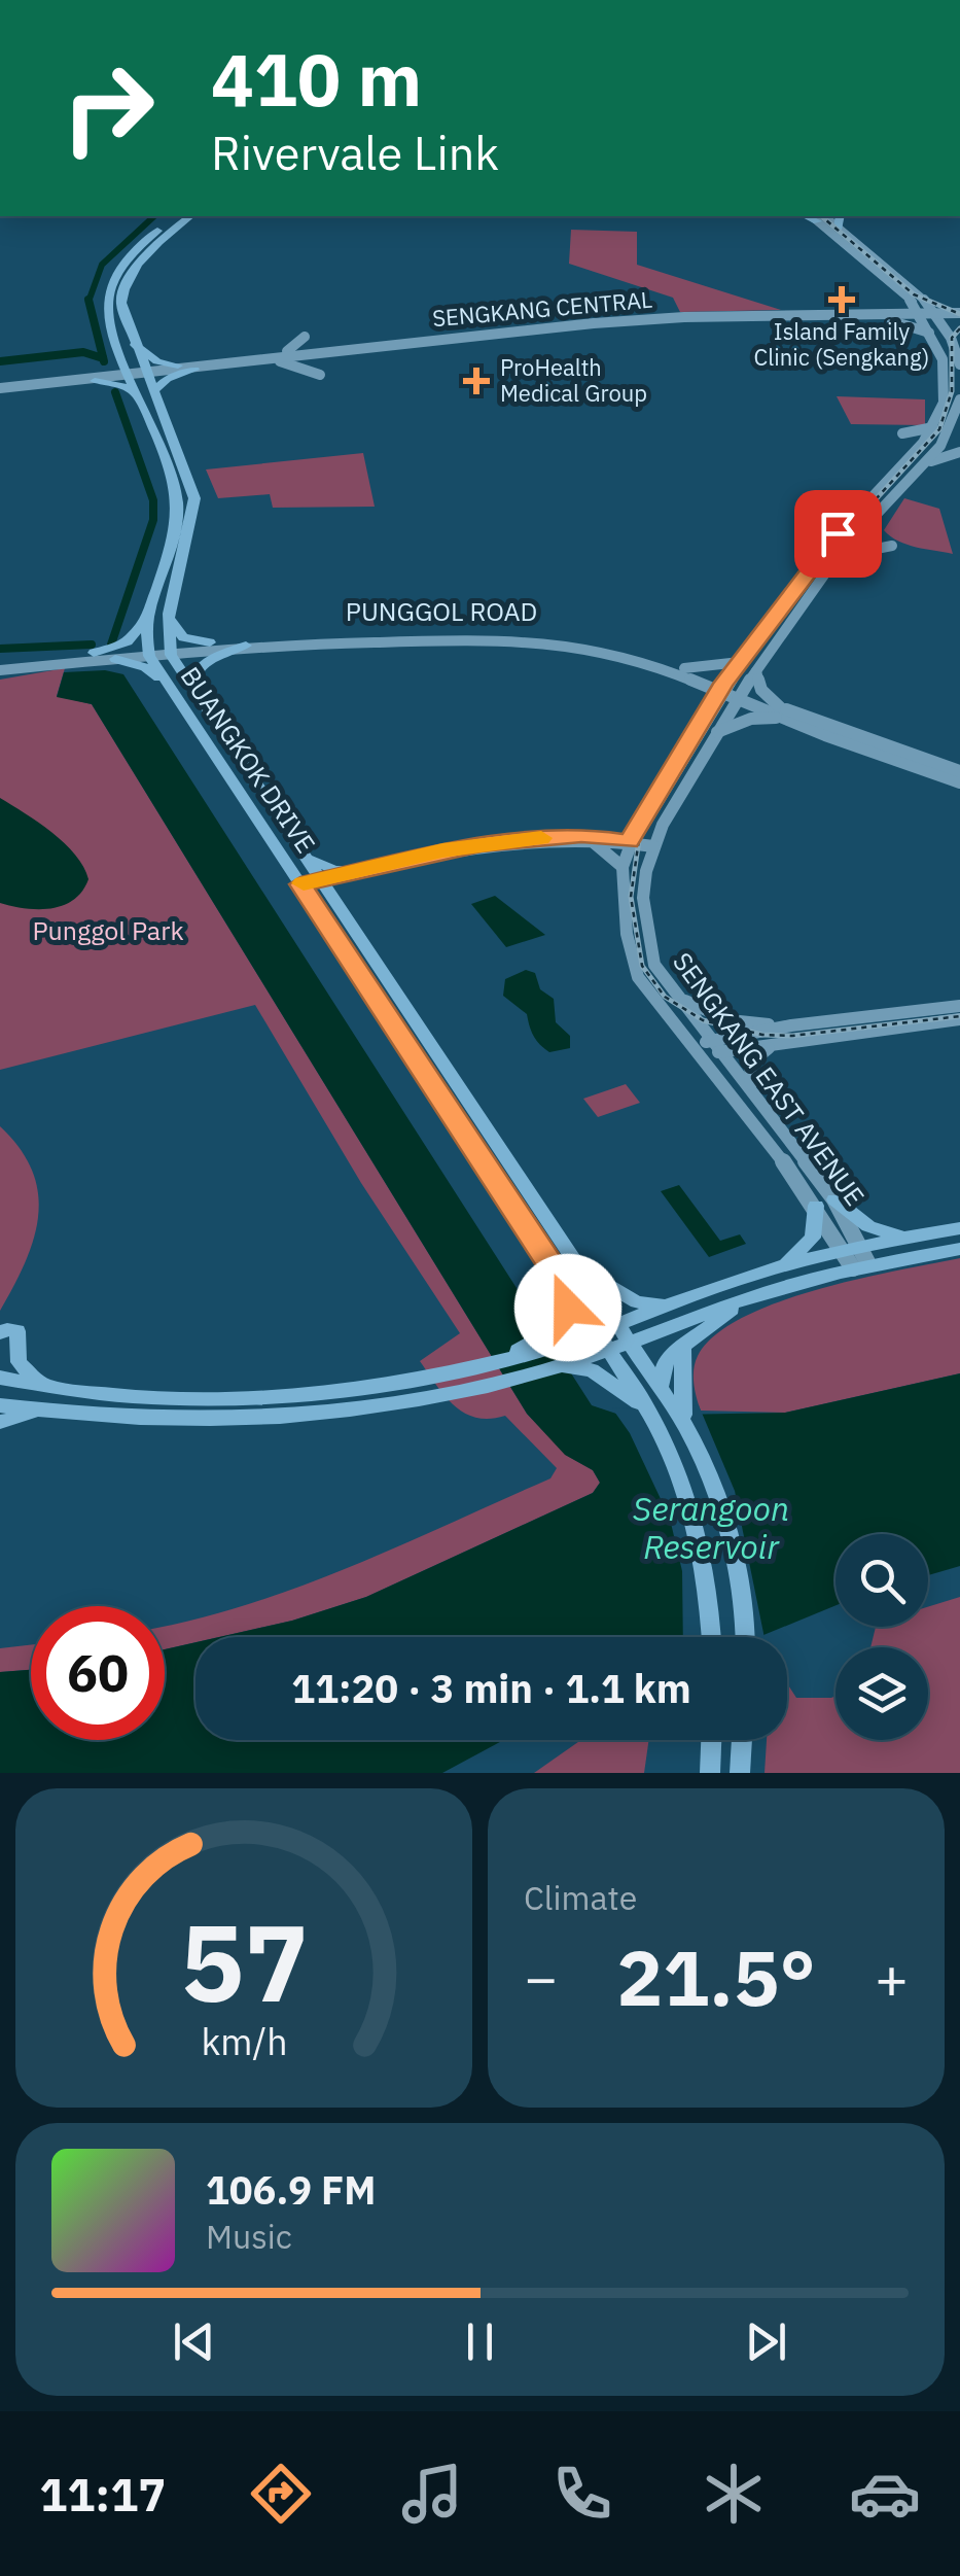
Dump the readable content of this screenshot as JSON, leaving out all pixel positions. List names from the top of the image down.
{
  "streets": {
    "main road": [
      "SENGKANG CENTRAL",
      "PUNGGOL ROAD",
      "BUANGKOK DRIVE",
      "SENGKANG EAST AVENUE"
    ]
  },
  "crossings": [
    ["SENGKANG CENTRAL", "BUANGKOK DRIVE"],
    ["SENGKANG CENTRAL", "SENGKANG EAST AVENUE"],
    ["PUNGGOL ROAD", "BUANGKOK DRIVE"],
    ["PUNGGOL ROAD", "SENGKANG EAST AVENUE"]
  ],
  "water": ["Serangoon Reservoir"],
  "parks": ["Punggol Park"],
  "places": {
    "health": ["Island Family Clinic (Sengkang)", "ProHealth Medical Group"]
  },
  "page": {
    "turn": ["410 m", "Rivervale Link"],
    "limit": "60",
    "trip": "11:20 · 3 min · 1.1 km",
    "tile": "Climate",
    "heat": ["−", "21.5°", "+"],
    "song": ["106.9 FM", "Music"],
    "tabs": "11:17",
    "gauge": ["57", "km/h"]
  }
}
